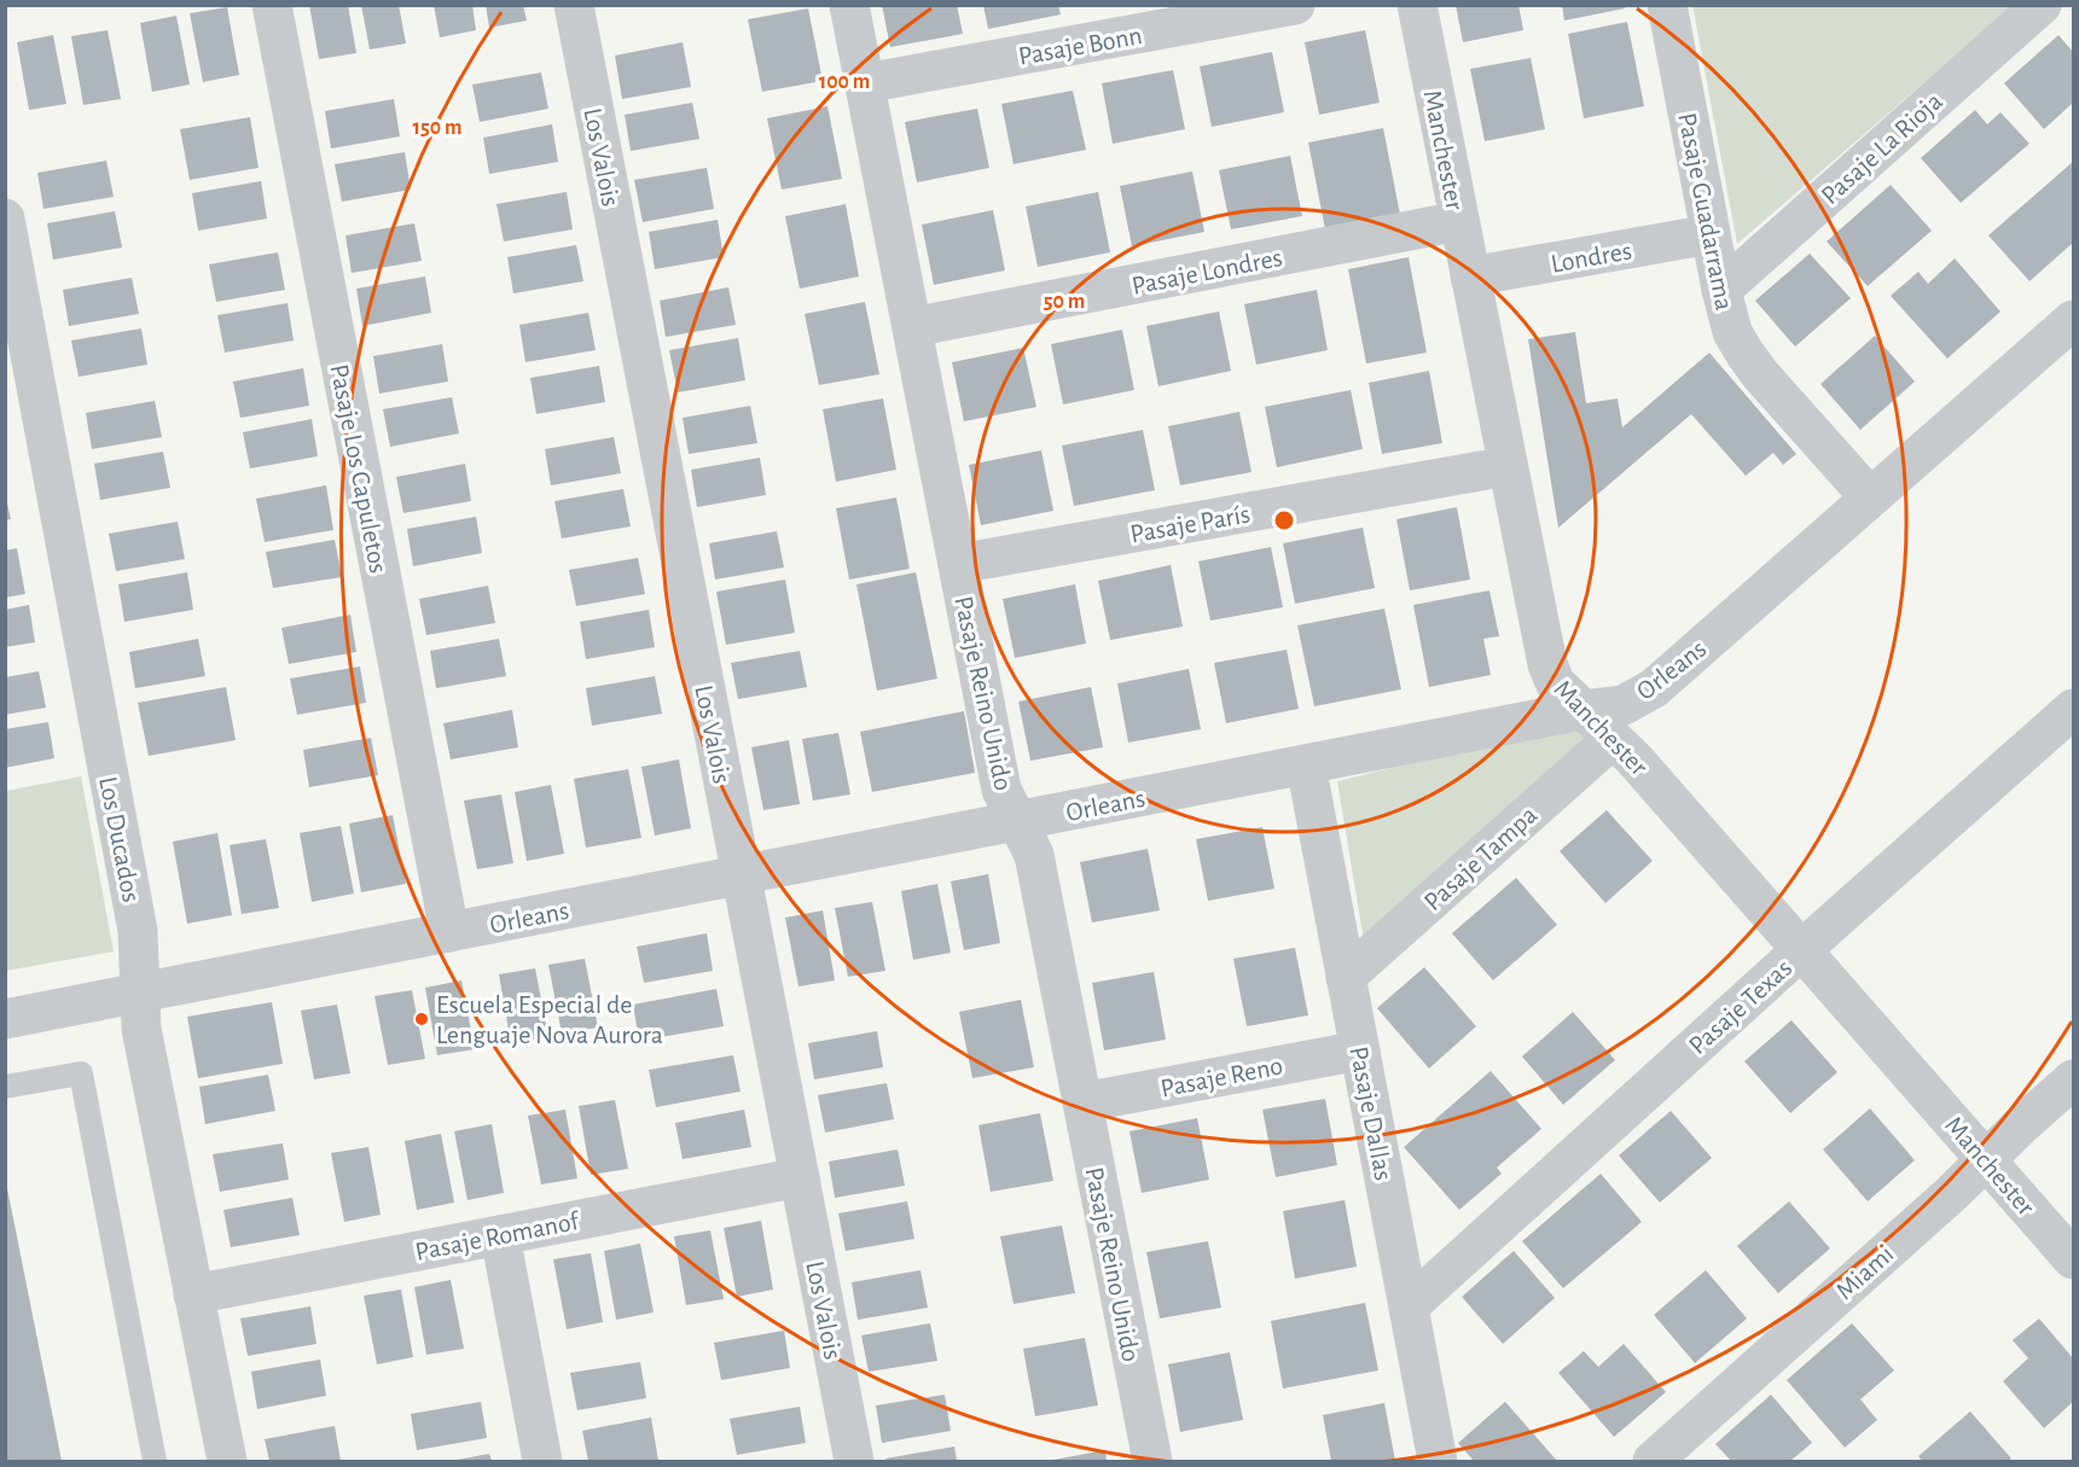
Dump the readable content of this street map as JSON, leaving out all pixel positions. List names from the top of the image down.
{
  "streets": {
    "street": [
      "Pasaje Bonn",
      "Pasaje La Rioja",
      "Manchester",
      "Los Valois",
      "Pasaje Guadarrama",
      "Londres",
      "Pasaje Londres",
      "Pasaje Los Capuletos",
      "Pasaje París",
      "Orleans",
      "Pasaje Reino Unido",
      "Los Ducados",
      "Pasaje Tampa",
      "Pasaje Texas",
      "Pasaje Reno",
      "Pasaje Dallas",
      "Pasaje Romanof",
      "Miami"
    ]
  },
  "crossings": [
    ["Pasaje Bonn", "Pasaje Reino Unido"],
    ["Pasaje La Rioja", "Pasaje Guadarrama"],
    ["Manchester", "Londres"],
    ["Manchester", "Pasaje Londres"],
    ["Manchester", "Pasaje París"],
    ["Manchester", "Orleans"],
    ["Manchester", "Pasaje Tampa"],
    ["Manchester", "Pasaje Texas"],
    ["Manchester", "Miami"],
    ["Los Valois", "Orleans"],
    ["Los Valois", "Pasaje Romanof"],
    ["Pasaje Guadarrama", "Londres"],
    ["Pasaje Guadarrama", "Orleans"],
    ["Pasaje Londres", "Pasaje Reino Unido"],
    ["Pasaje Los Capuletos", "Orleans"],
    ["Pasaje París", "Pasaje Reino Unido"],
    ["Orleans", "Pasaje Reino Unido"],
    ["Orleans", "Los Ducados"],
    ["Orleans", "Pasaje Dallas"],
    ["Pasaje Reino Unido", "Pasaje Reno"],
    ["Los Ducados", "Pasaje Romanof"],
    ["Pasaje Tampa", "Pasaje Dallas"],
    ["Pasaje Texas", "Pasaje Dallas"],
    ["Pasaje Reno", "Pasaje Dallas"]
  ],
  "places": ["Escuela Especial de Lenguaje Nova Aurora"],
  "rings": ["100 m", "150 m", "50 m"]
}
